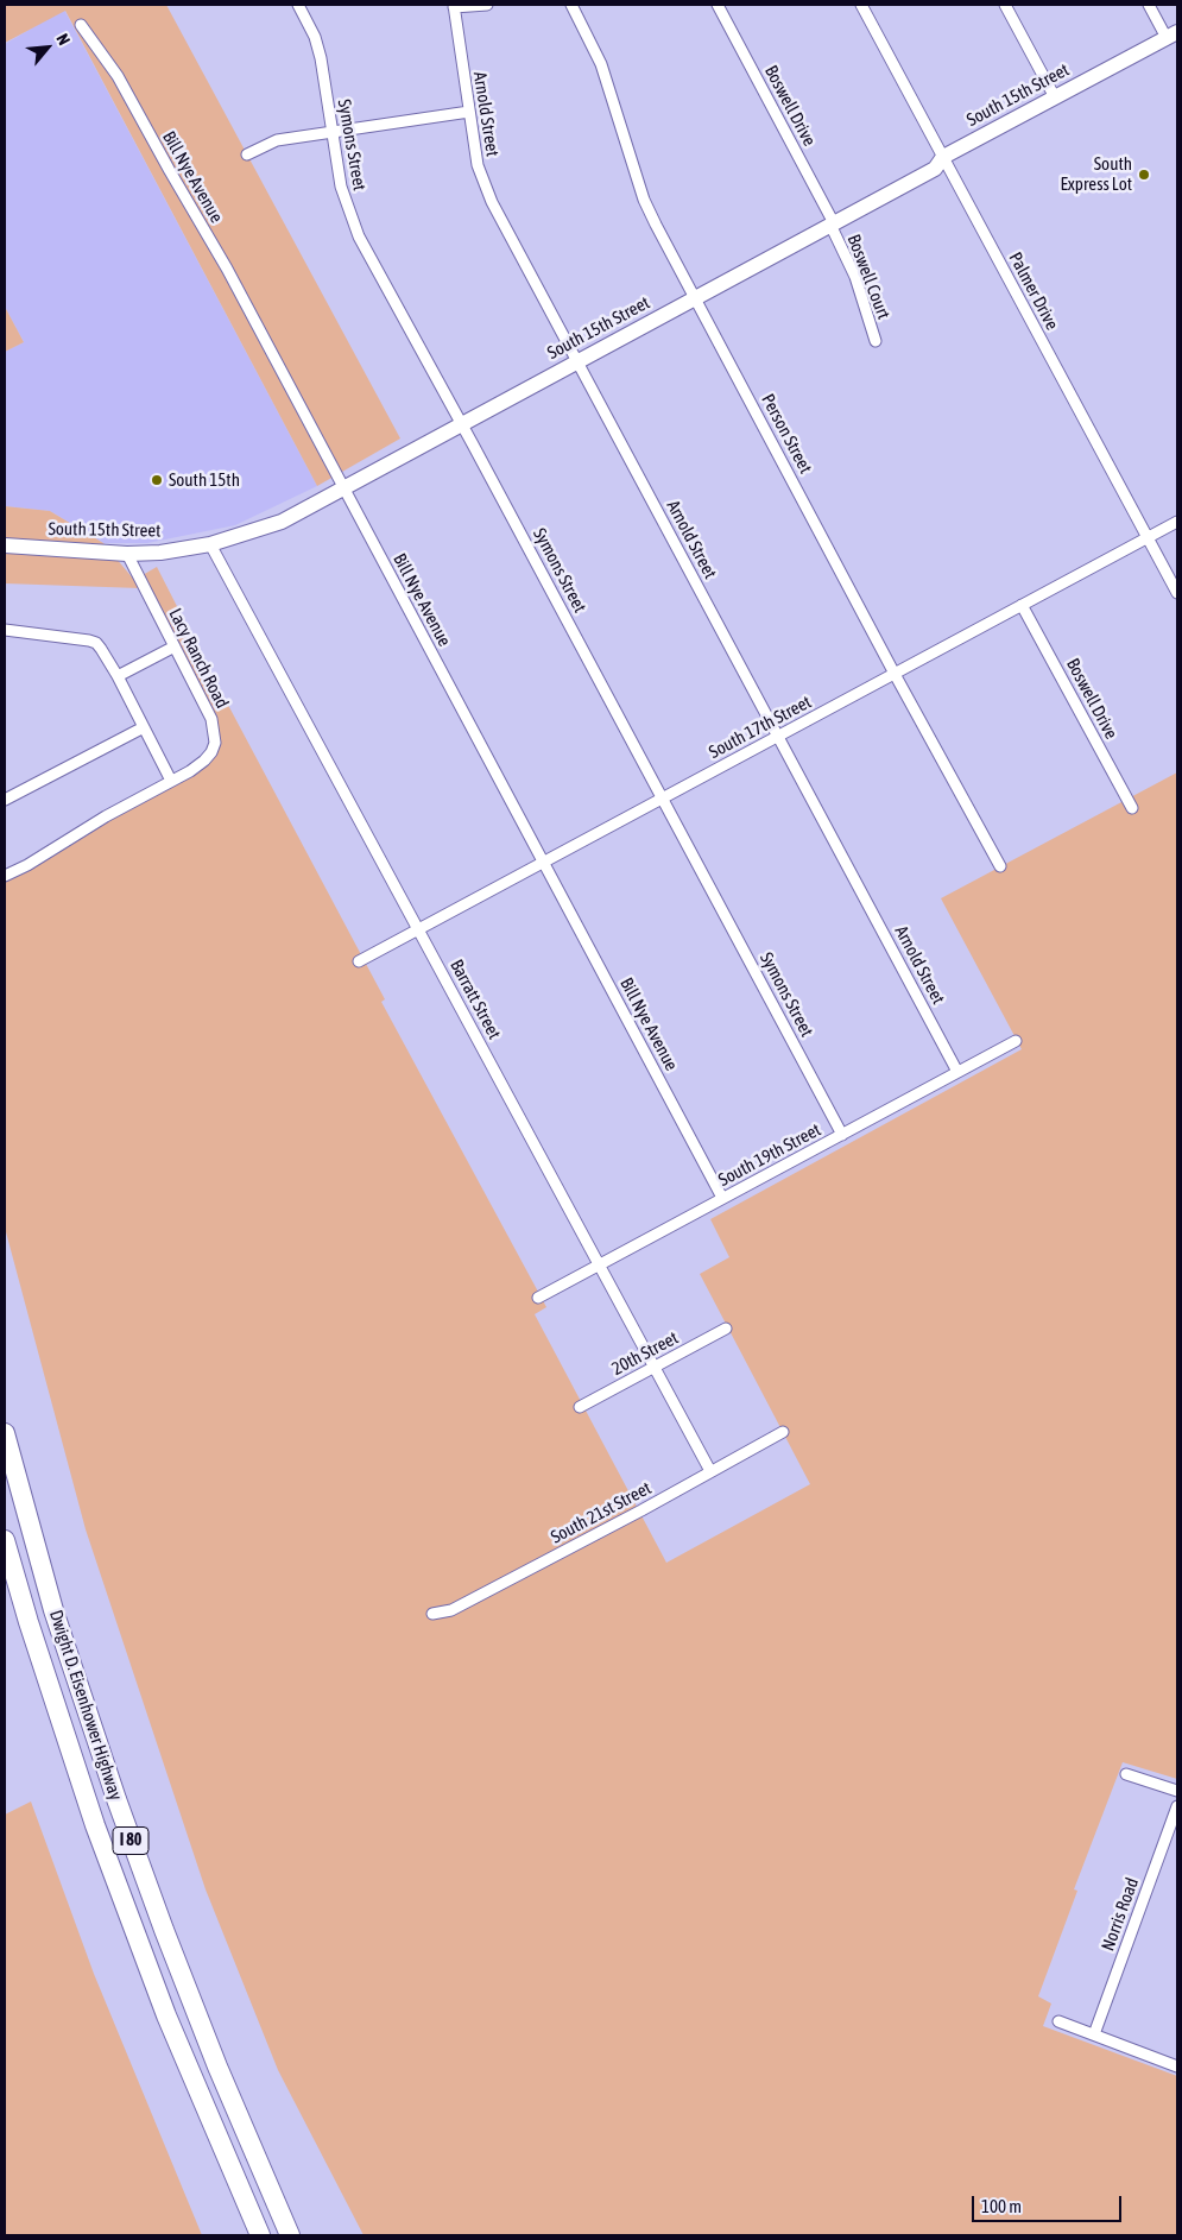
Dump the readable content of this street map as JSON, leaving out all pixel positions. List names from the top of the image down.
{
  "streets": {
    "highway": ["Dwight D. Eisenhower Highway", "I 80"],
    "main road": ["South 15th Street"],
    "street": [
      "Boswell Drive",
      "Arnold Street",
      "Symons Street",
      "Bill Nye Avenue",
      "Boswell Court",
      "Palmer Drive",
      "Person Street",
      "Lacy Ranch Road",
      "South 17th Street",
      "Barratt Street",
      "South 19th Street",
      "20th Street",
      "South 21st Street",
      "Norris Road"
    ]
  },
  "crossings": [
    ["South 15th Street", "Boswell Drive"],
    ["South 15th Street", "Arnold Street"],
    ["South 15th Street", "Symons Street"],
    ["South 15th Street", "Bill Nye Avenue"],
    ["South 15th Street", "Boswell Court"],
    ["South 15th Street", "Palmer Drive"],
    ["South 15th Street", "Person Street"],
    ["South 15th Street", "Lacy Ranch Road"],
    ["South 15th Street", "Barratt Street"],
    ["Boswell Drive", "Boswell Court"],
    ["Boswell Drive", "South 17th Street"],
    ["Arnold Street", "South 17th Street"],
    ["Arnold Street", "South 19th Street"],
    ["Symons Street", "South 17th Street"],
    ["Symons Street", "South 19th Street"],
    ["Bill Nye Avenue", "South 17th Street"],
    ["Bill Nye Avenue", "South 19th Street"],
    ["Palmer Drive", "South 17th Street"],
    ["Person Street", "South 17th Street"],
    ["South 17th Street", "Barratt Street"],
    ["Barratt Street", "South 19th Street"],
    ["Barratt Street", "20th Street"],
    ["Barratt Street", "South 21st Street"]
  ],
  "places": ["South Express Lot", "South 15th"],
  "scale_bar": "100 m",
  "north": "top right"
}
